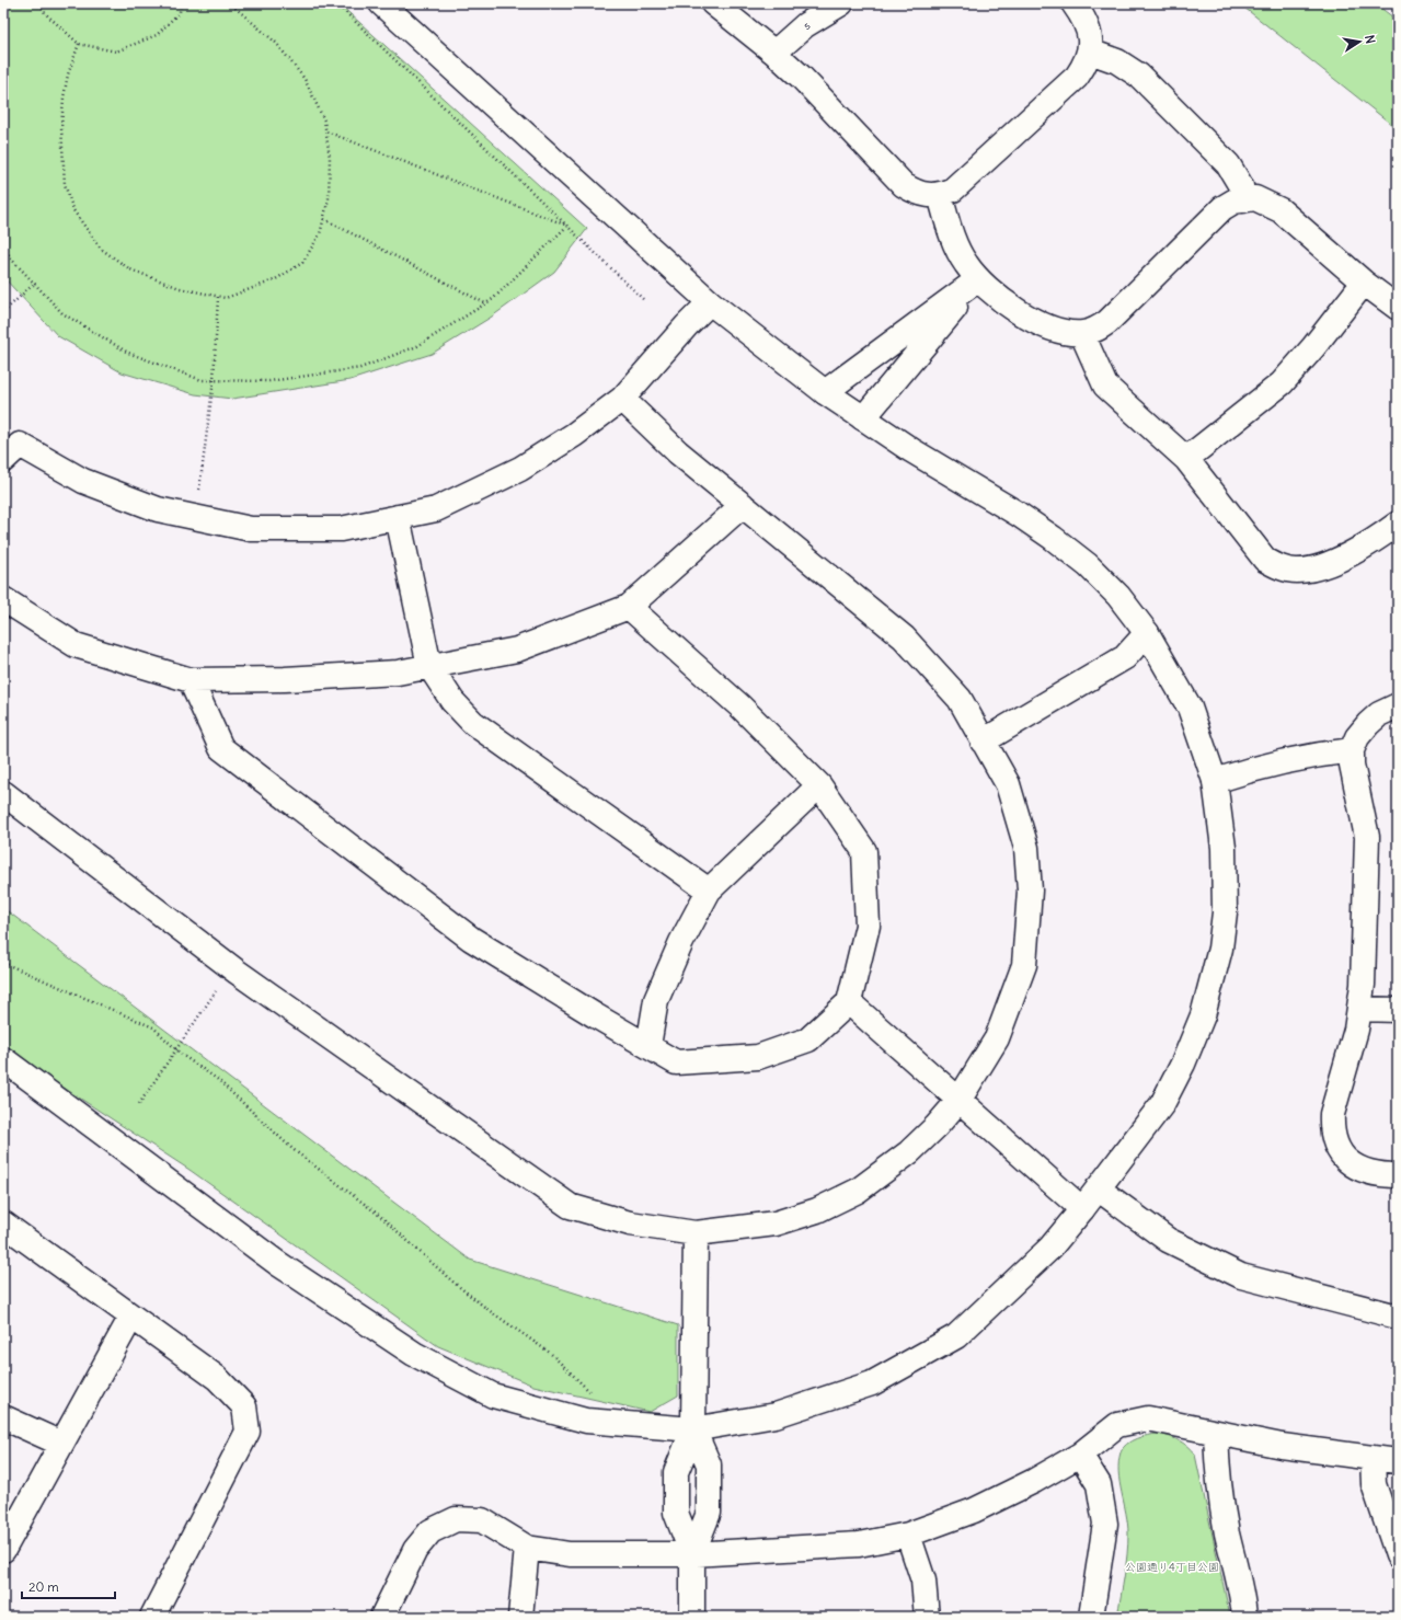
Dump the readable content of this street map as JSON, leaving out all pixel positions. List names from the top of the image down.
{
  "streets": {
    "street": ["s"]
  },
  "parks": ["公園通り4丁目公園"],
  "scale_bar": "20 m",
  "north": "right"
}
